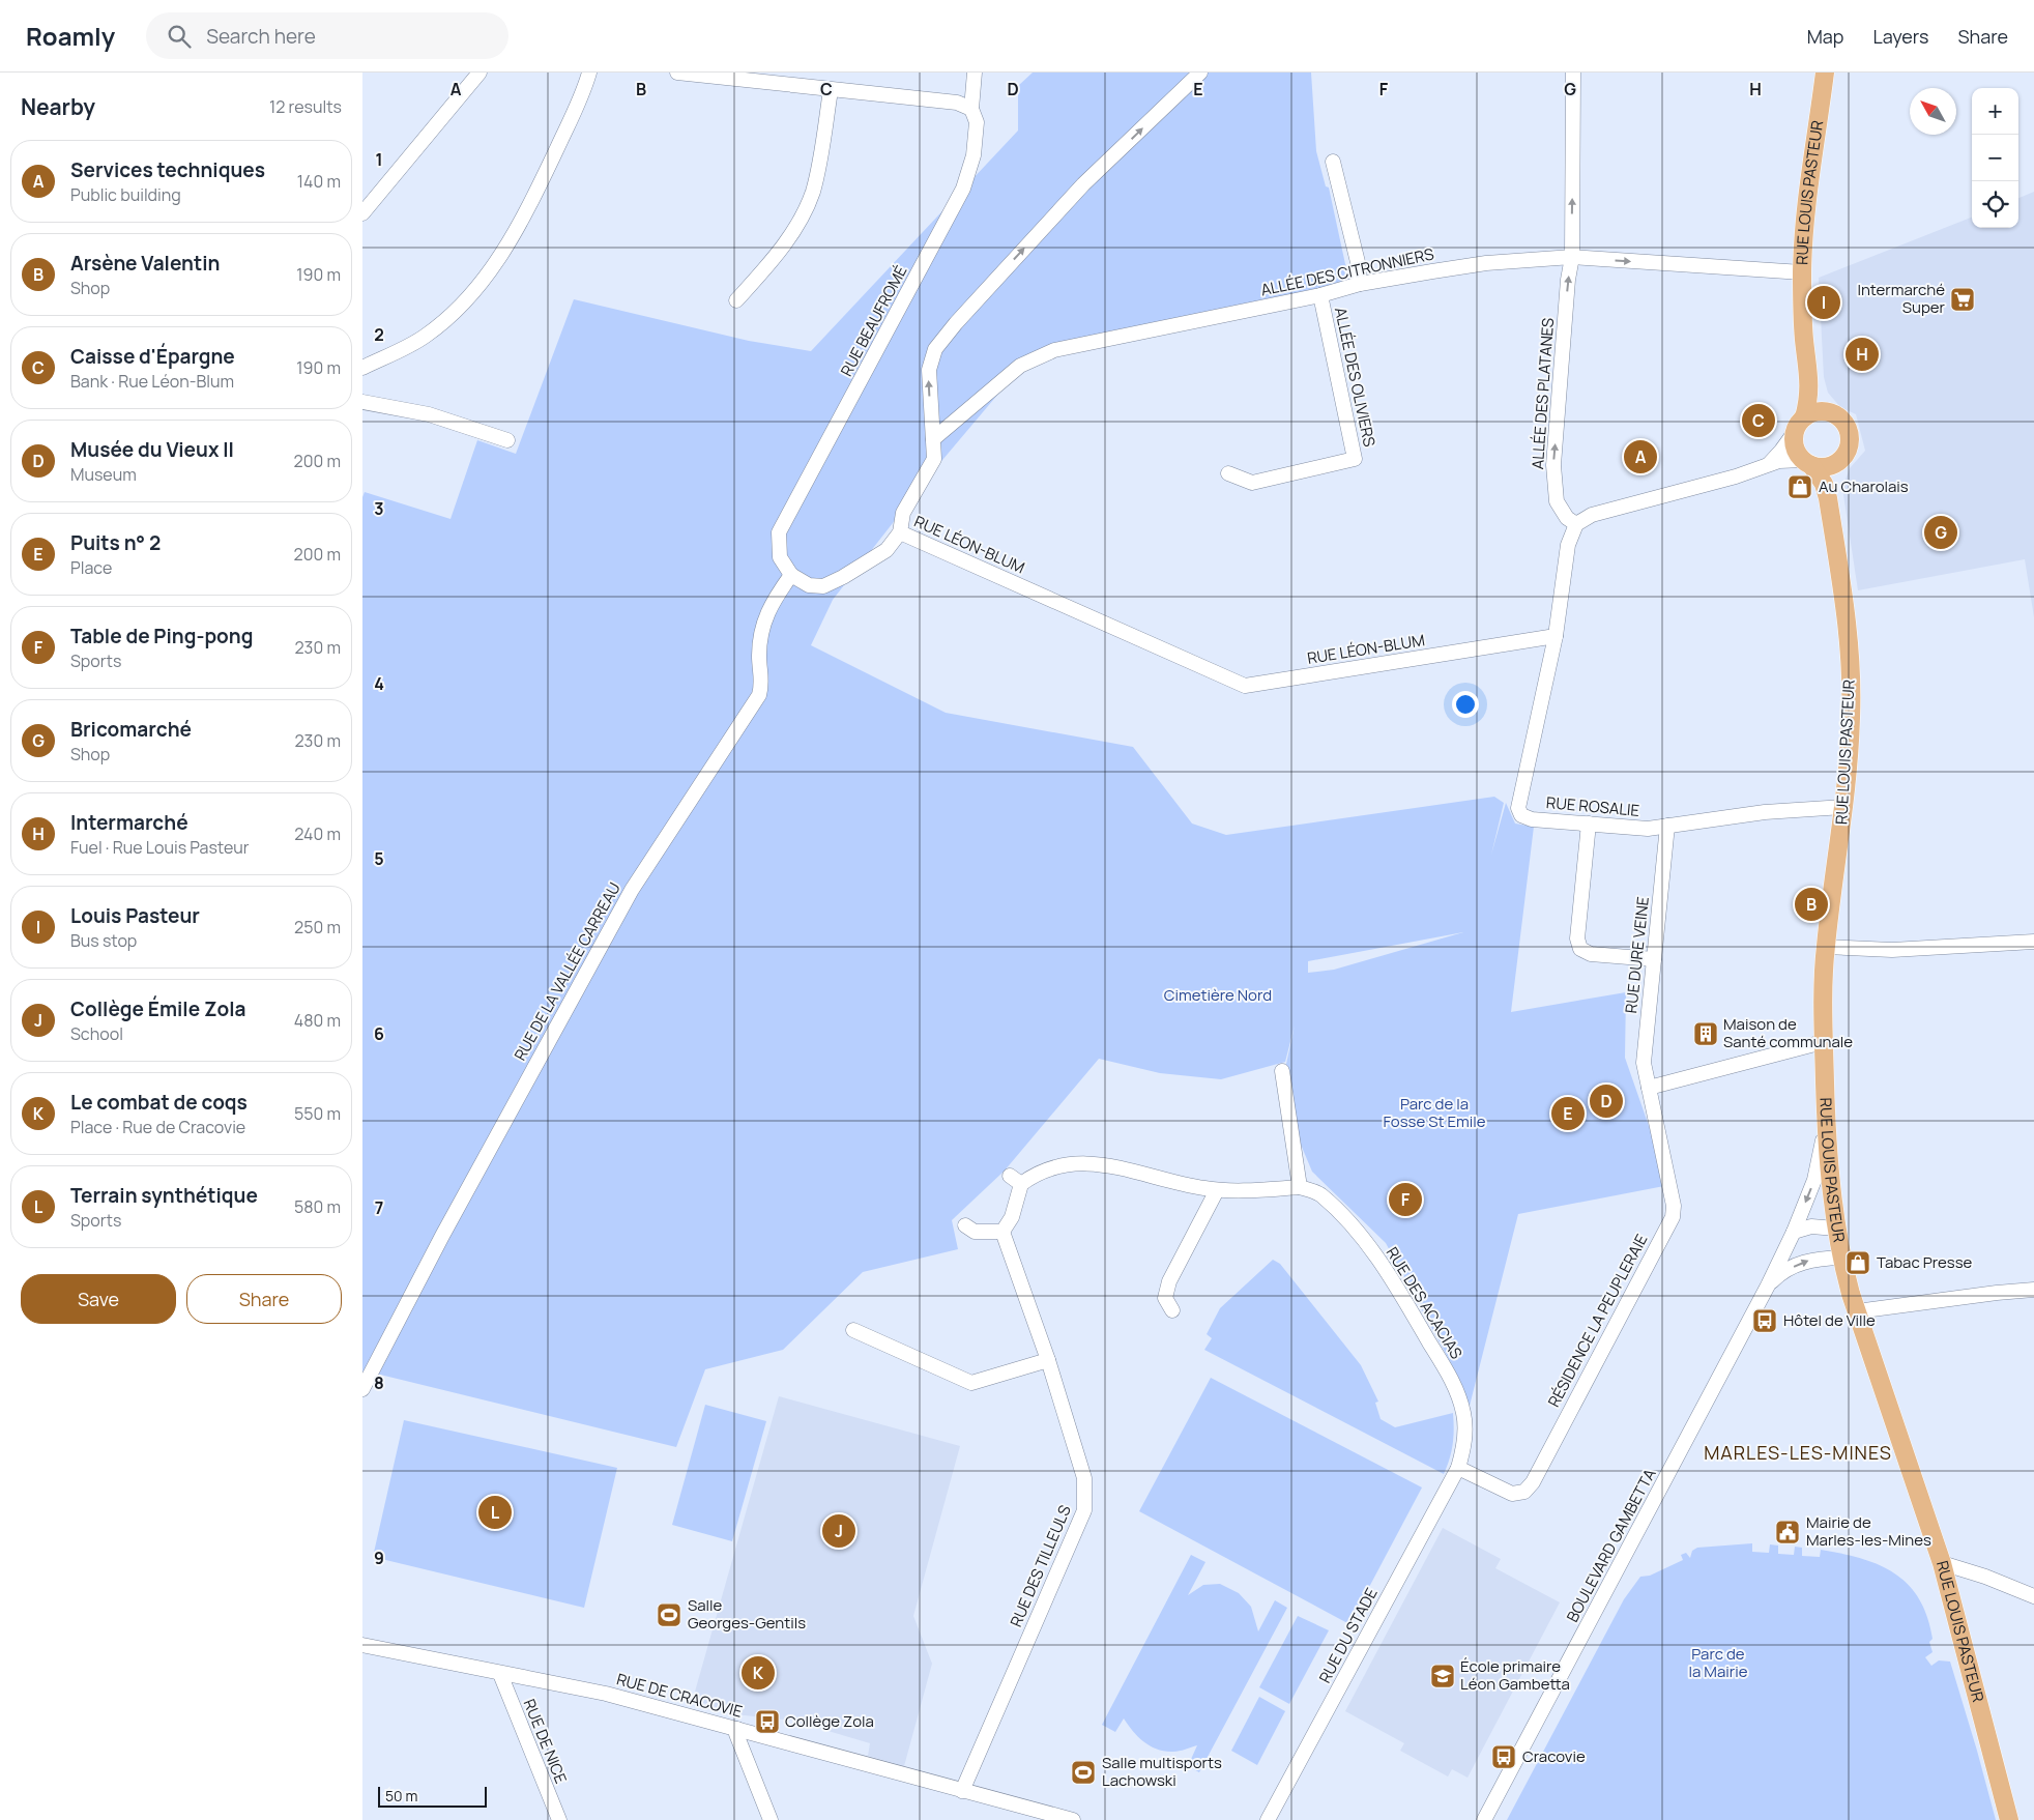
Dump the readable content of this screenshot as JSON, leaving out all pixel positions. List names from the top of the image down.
{
  "streets": {
    "main road": ["RUE LOUIS PASTEUR"],
    "street": [
      "ALLÉE DES CITRONNIERS",
      "RUE BEAUFROMÉ",
      "ALLÉE DES OLIVIERS",
      "ALLÉE DES PLATANES",
      "RUE LÉON-BLUM",
      "RUE ROSALIE",
      "RUE DURE VEINE",
      "RUE DE LA VALLÉE CARREAU",
      "RUE DES ACACIAS",
      "RÉSIDENCE LA PEUPLERAIE",
      "BOULEVARD GAMBETTA",
      "RUE DES TILLEULS",
      "RUE DU STADE",
      "RUE DE CRACOVIE",
      "RUE DE NICE"
    ]
  },
  "crossings": [
    ["RUE LOUIS PASTEUR", "ALLÉE DES CITRONNIERS"],
    ["RUE LOUIS PASTEUR", "RUE ROSALIE"],
    ["RUE LOUIS PASTEUR", "BOULEVARD GAMBETTA"],
    ["ALLÉE DES CITRONNIERS", "ALLÉE DES OLIVIERS"],
    ["ALLÉE DES CITRONNIERS", "ALLÉE DES PLATANES"],
    ["RUE BEAUFROMÉ", "RUE DE LA VALLÉE CARREAU"],
    ["RUE LÉON-BLUM", "RUE ROSALIE"],
    ["RUE ROSALIE", "RUE DURE VEINE"],
    ["RUE DURE VEINE", "RÉSIDENCE LA PEUPLERAIE"],
    ["RUE DES ACACIAS", "RÉSIDENCE LA PEUPLERAIE"],
    ["RUE DES ACACIAS", "RUE DES TILLEULS"],
    ["RUE DES ACACIAS", "RUE DU STADE"],
    ["RÉSIDENCE LA PEUPLERAIE", "RUE DU STADE"],
    ["RUE DES TILLEULS", "RUE DE CRACOVIE"],
    ["RUE DE CRACOVIE", "RUE DE NICE"]
  ],
  "one_way": ["ALLÉE DES PLATANES"],
  "districts": ["MARLES-LES-MINES"],
  "parks": ["Cimetière Nord", "Parc de la Fosse St Emile", "Parc de la Mairie"],
  "places": {
    "supermarket": ["Intermarché Super"],
    "shop": ["Au Charolais", "Tabac Presse"],
    "building": ["Maison de Santé communale"],
    "bus stop": ["Hôtel de Ville", "Collège Zola", "Cracovie"],
    "public building": ["Mairie de Marles-les-Mines"],
    "sports": ["Salle Georges-Gentils", "Salle multisports Lachowski"],
    "school or university": ["École primaire Léon Gambetta"]
  },
  "scale_bar": "50 m",
  "north": "top left",
  "page": {
    "header": "Roamly",
    "search": "Search here",
    "nav": ["Map", "Layers", "Share"],
    "heading": ["Nearby", "12 results"],
    "map_buttons": ["+", "−"],
    "list": [
      {
        "mark": "A",
        "name": "Services techniques",
        "note": "Public building",
        "value": "140 m"
      },
      {
        "mark": "B",
        "name": "Arsène Valentin",
        "note": "Shop",
        "value": "190 m"
      },
      {
        "mark": "C",
        "name": "Caisse d'Épargne",
        "note": "Bank · Rue Léon-Blum",
        "value": "190 m"
      },
      {
        "mark": "D",
        "name": "Musée du Vieux II",
        "note": "Museum",
        "value": "200 m"
      },
      {
        "mark": "E",
        "name": "Puits n° 2",
        "note": "Place",
        "value": "200 m"
      },
      {
        "mark": "F",
        "name": "Table de Ping-pong",
        "note": "Sports",
        "value": "230 m"
      },
      {
        "mark": "G",
        "name": "Bricomarché",
        "note": "Shop",
        "value": "230 m"
      },
      {
        "mark": "H",
        "name": "Intermarché",
        "note": "Fuel · Rue Louis Pasteur",
        "value": "240 m"
      },
      {
        "mark": "I",
        "name": "Louis Pasteur",
        "note": "Bus stop",
        "value": "250 m"
      },
      {
        "mark": "J",
        "name": "Collège Émile Zola",
        "note": "School",
        "value": "480 m"
      },
      {
        "mark": "K",
        "name": "Le combat de coqs",
        "note": "Place · Rue de Cracovie",
        "value": "550 m"
      },
      {
        "mark": "L",
        "name": "Terrain synthétique",
        "note": "Sports",
        "value": "580 m"
      }
    ],
    "pins": [
      "I",
      "H",
      "C",
      "A",
      "G",
      "B",
      "D",
      "E",
      "F",
      "L",
      "J",
      "K"
    ],
    "buttons": ["Save", "Share"],
    "scale": "50 m"
  },
  "grid": {
    "columns": [
      "A",
      "B",
      "C",
      "D",
      "E",
      "F",
      "G",
      "H"
    ],
    "rows": [
      "1",
      "2",
      "3",
      "4",
      "5",
      "6",
      "7",
      "8",
      "9"
    ]
  }
}
